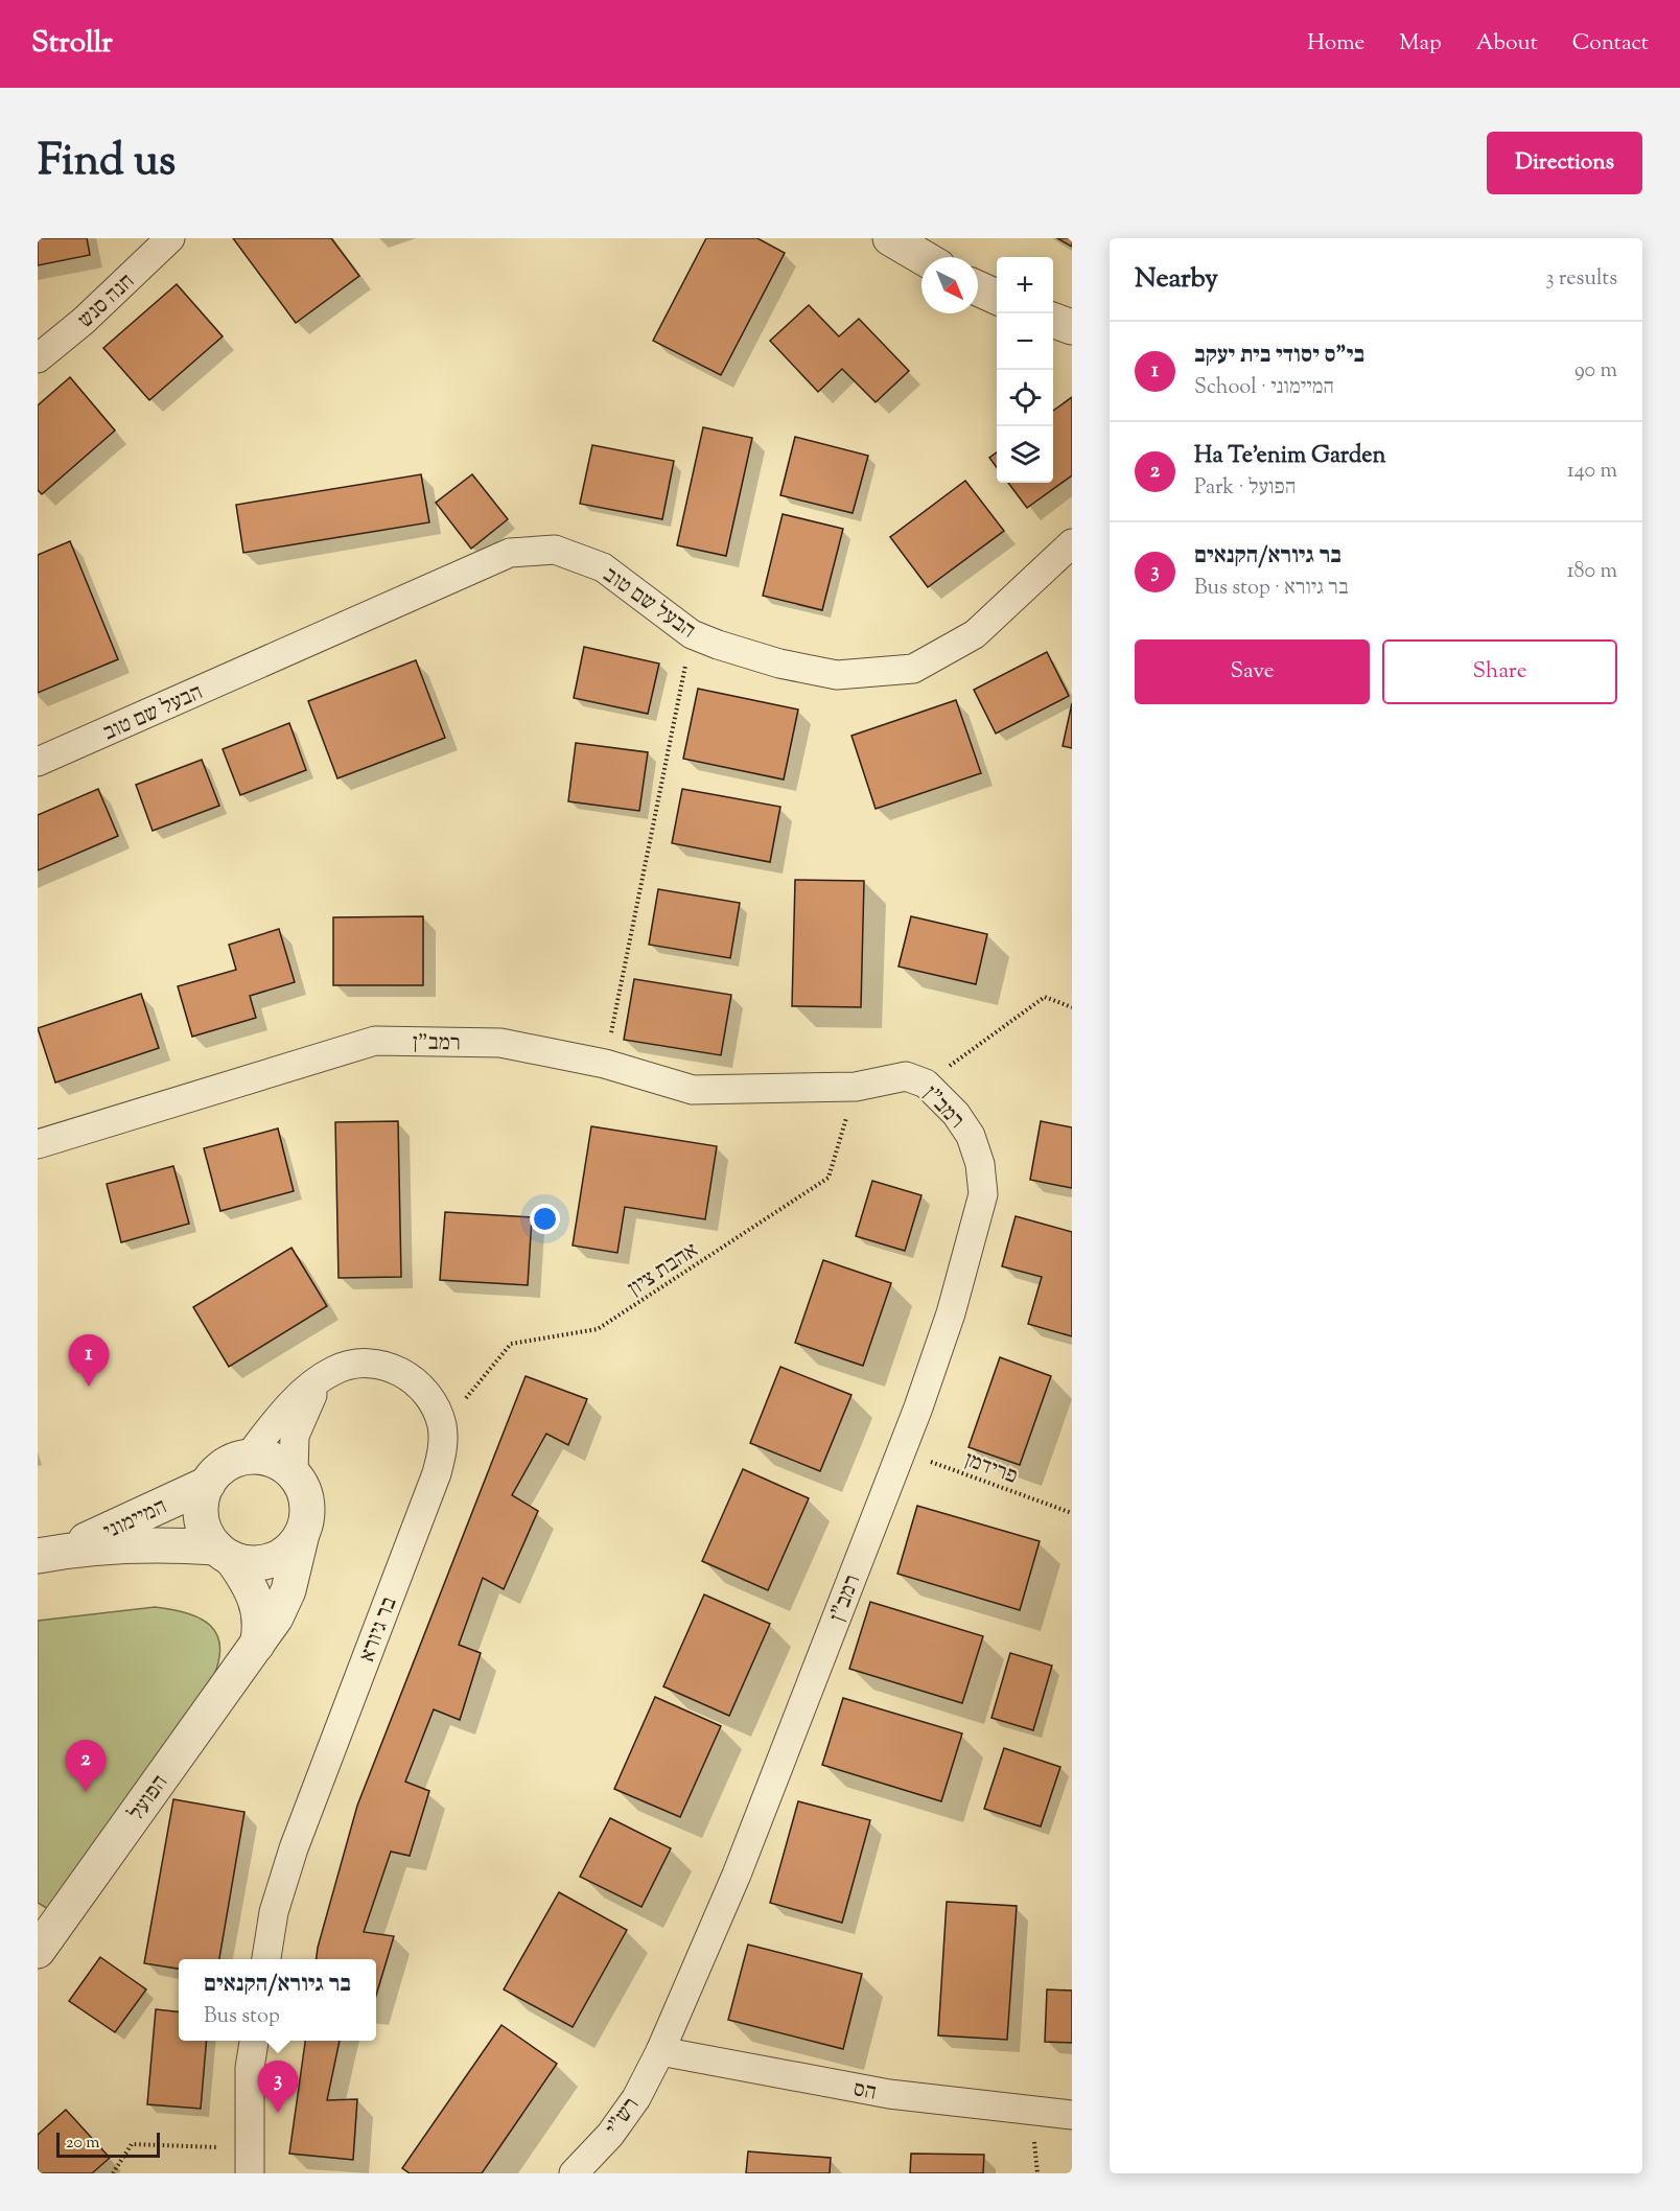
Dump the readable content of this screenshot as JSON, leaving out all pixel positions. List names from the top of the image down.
{
  "streets": {
    "street": [
      "חנה סנש",
      "הבעל שם טוב",
      "רמב\"ן",
      "המיימוני",
      "בר גיורא",
      "הפועל",
      "הס",
      "רש\"י"
    ],
    "path": ["אהבת ציון", "פרידמן"]
  },
  "crossings": [
    ["רמב\"ן", "אהבת ציון"],
    ["רמב\"ן", "פרידמן"],
    ["רמב\"ן", "הס"],
    ["רמב\"ן", "רש\"י"],
    ["אהבת ציון", "בר גיורא"],
    ["המיימוני", "בר גיורא"],
    ["המיימוני", "הפועל"],
    ["בר גיורא", "הפועל"],
    ["הס", "רש\"י"]
  ],
  "scale_bar": "20 m",
  "north": "bottom right",
  "page": {
    "header": "Strollr",
    "nav": [
      "Home",
      "Map",
      "About",
      "Contact"
    ],
    "title": "Find us",
    "buttons": [
      "Directions",
      ["Save", "Share"]
    ],
    "heading": ["Nearby", "3 results"],
    "map_buttons": ["+", "−"],
    "list": [
      {
        "mark": "1",
        "name": "בי\"ס יסודי בית יעקב",
        "note": "School · המיימוני",
        "value": "90 m"
      },
      {
        "mark": "2",
        "name": "Ha Te'enim Garden",
        "note": "Park · הפועל",
        "value": "140 m"
      },
      {
        "mark": "3",
        "name": "בר גיורא/הקנאים",
        "note": "Bus stop · בר גיורא",
        "value": "180 m"
      }
    ],
    "pins": ["1", "2", "3"],
    "popup": ["בר גיורא/הקנאים", "Bus stop"],
    "scale": "20 m"
  }
}
